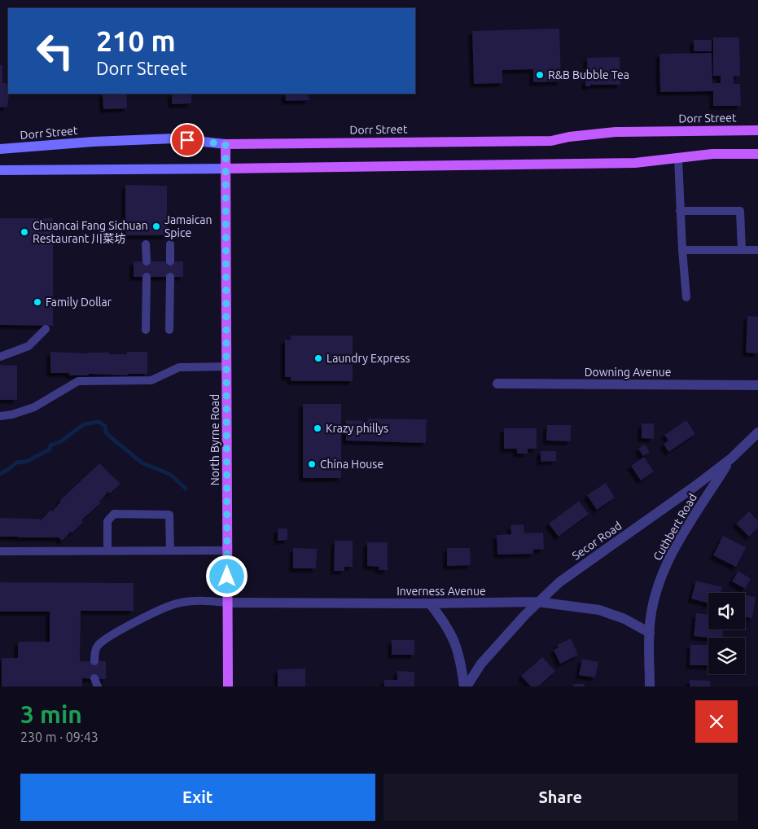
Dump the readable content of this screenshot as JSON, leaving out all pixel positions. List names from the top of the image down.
{
  "streets": {
    "main road": ["Dorr Street", "North Byrne Road"],
    "street": [
      "Downing Avenue",
      "Cuthbert Road",
      "Secor Road",
      "Inverness Avenue"
    ]
  },
  "crossings": [
    ["Dorr Street", "North Byrne Road"],
    ["North Byrne Road", "Inverness Avenue"],
    ["Cuthbert Road", "Secor Road"],
    ["Cuthbert Road", "Inverness Avenue"],
    ["Secor Road", "Inverness Avenue"]
  ],
  "places": [
    "R&B Bubble Tea",
    "Jamaican Spice",
    "Chuancai Fang Sichuan Restaurant 川菜坊",
    "Family Dollar",
    "Laundry Express",
    "Krazy phillys",
    "China House"
  ],
  "page": {
    "turn": ["210 m", "Dorr Street"],
    "heading": ["3 min", "230 m · 09:43"],
    "buttons": ["Exit", "Share"]
  }
}
